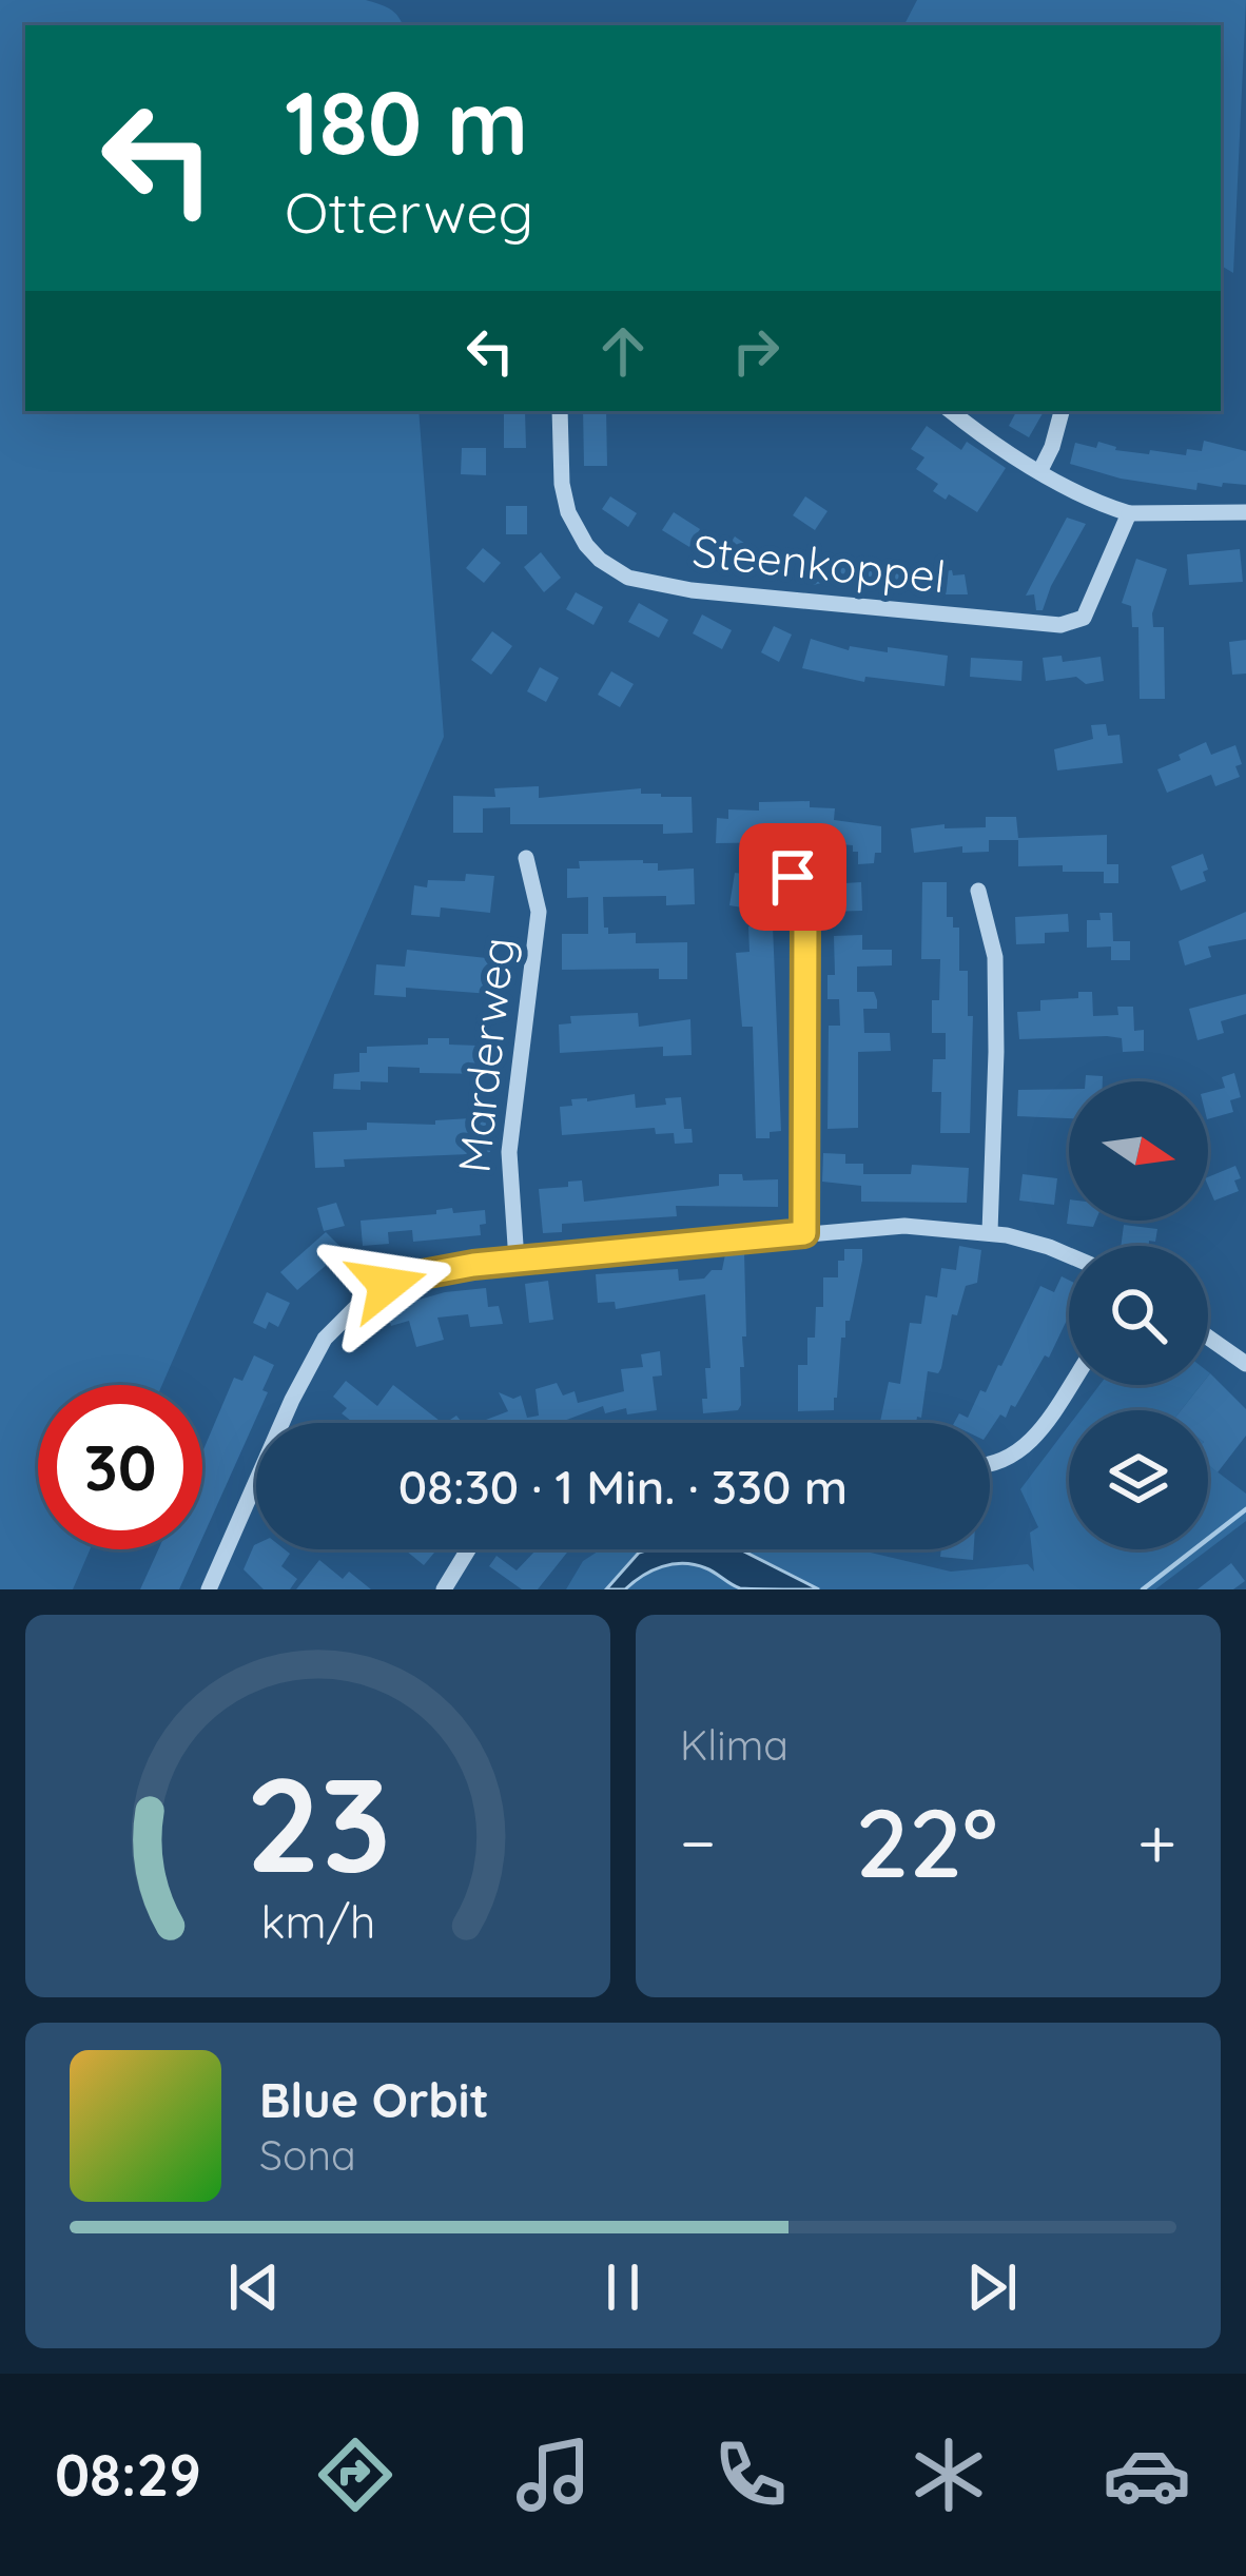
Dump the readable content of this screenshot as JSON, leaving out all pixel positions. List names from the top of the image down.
{
  "streets": {
    "street": ["Steenkoppel", "Marderweg"]
  },
  "north": "right",
  "page": {
    "turn": ["180 m", "Otterweg"],
    "limit": "30",
    "trip": "08:30 · 1 Min. · 330 m",
    "tile": "Klima",
    "heat": ["−", "22°", "+"],
    "song": ["Blue Orbit", "Sona"],
    "tabs": "08:29",
    "gauge": ["23", "km/h"]
  }
}
